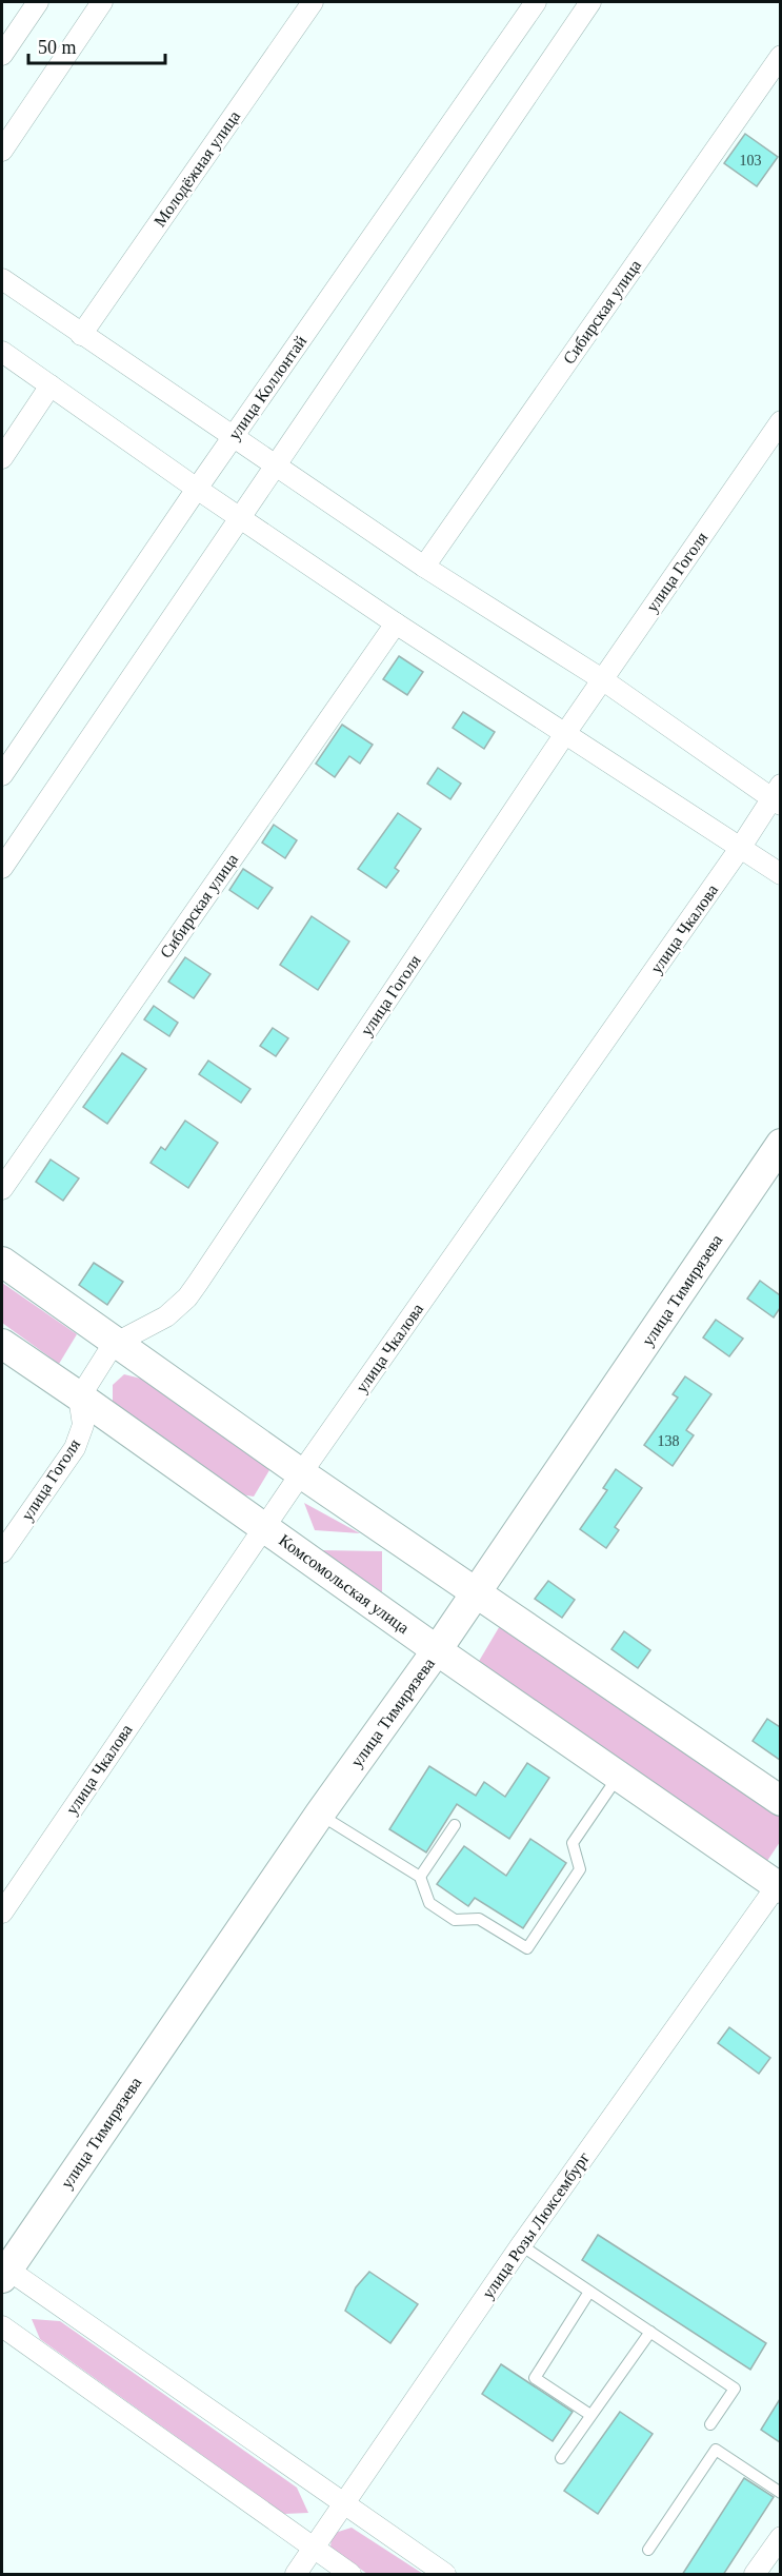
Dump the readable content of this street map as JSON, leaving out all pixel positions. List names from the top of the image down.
{
  "streets": {
    "street": [
      "Молодёжная улица",
      "Сибирская улица",
      "улица Коллонтай",
      "улица Гоголя",
      "улица Чкалова",
      "улица Тимирязева",
      "Комсомольская улица",
      "улица Розы Люксембург"
    ]
  },
  "crossings": [
    ["улица Гоголя", "Комсомольская улица"],
    ["улица Чкалова", "Комсомольская улица"],
    ["улица Тимирязева", "Комсомольская улица"],
    ["Комсомольская улица", "улица Розы Люксембург"]
  ],
  "house_numbers": ["103", "138"],
  "scale_bar": "50 m"
}
